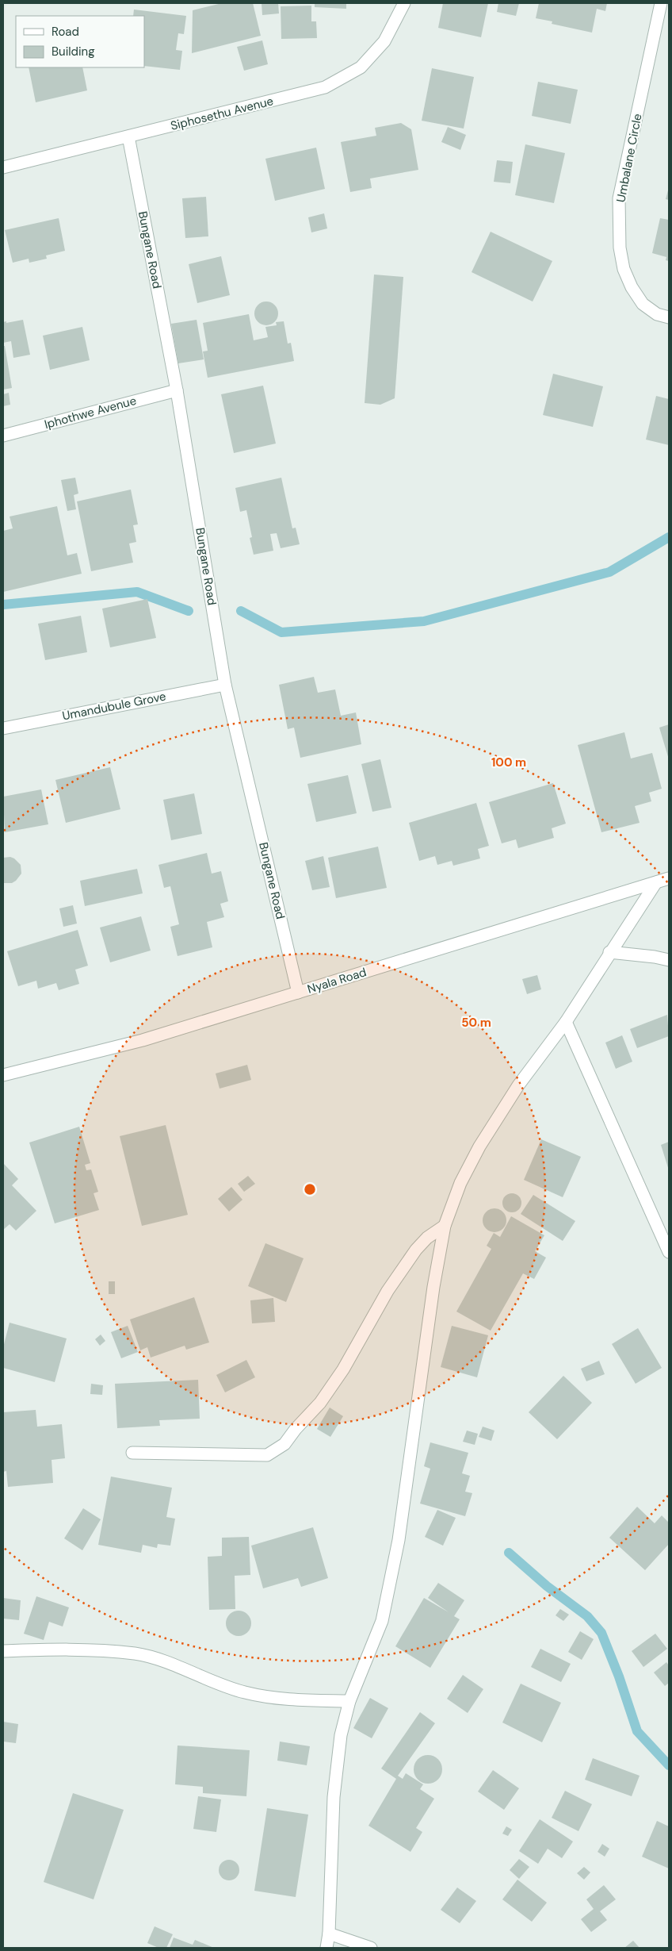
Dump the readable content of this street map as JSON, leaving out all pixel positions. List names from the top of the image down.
{
  "streets": {
    "street": [
      "Siphosethu Avenue",
      "Umbalane Circle",
      "Bungane Road",
      "Iphothwe Avenue",
      "Umandubule Grove",
      "Nyala Road"
    ]
  },
  "crossings": [
    ["Siphosethu Avenue", "Bungane Road"],
    ["Bungane Road", "Iphothwe Avenue"],
    ["Bungane Road", "Umandubule Grove"],
    ["Bungane Road", "Nyala Road"]
  ],
  "legend": ["Road", "Building"],
  "rings": ["100 m", "50 m"]
}
